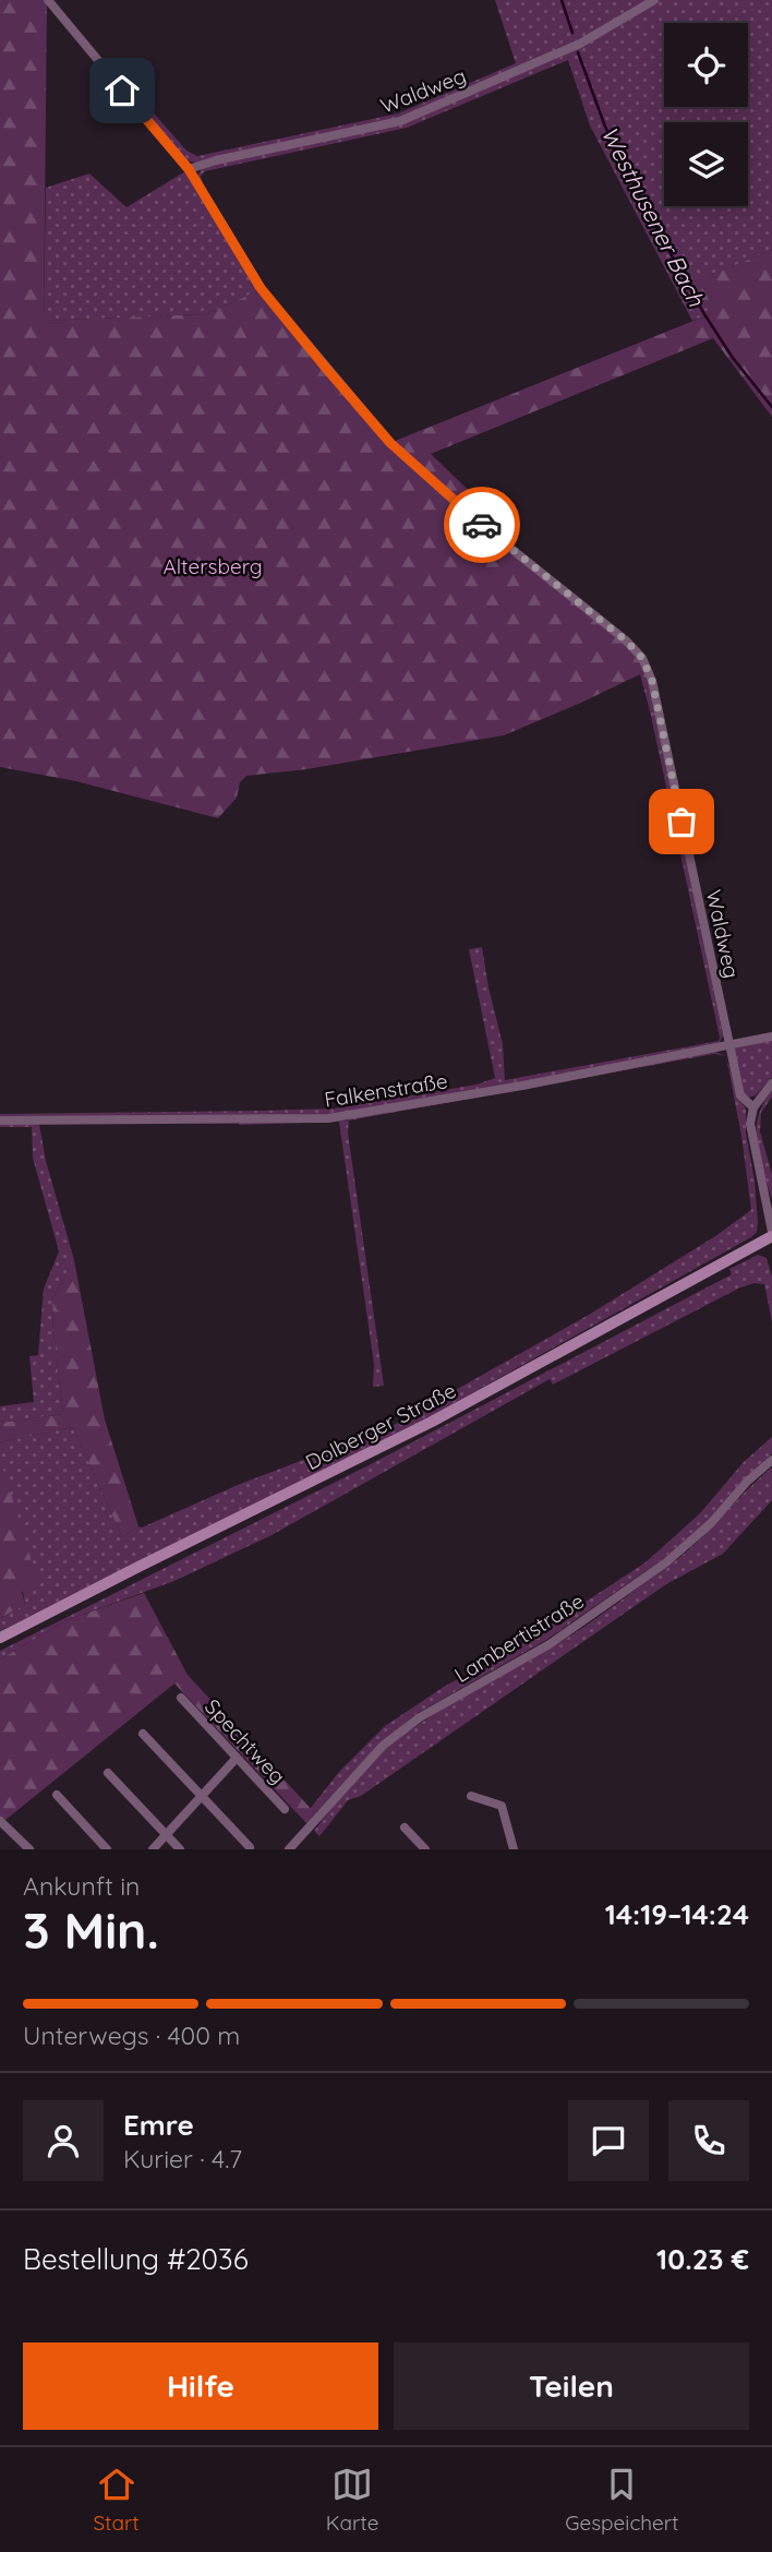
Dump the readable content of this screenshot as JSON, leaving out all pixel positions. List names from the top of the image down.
{
  "streets": {
    "main road": ["Dolberger Straße"],
    "street": [
      "Waldweg",
      "Falkenstraße",
      "Lambertistraße",
      "Spechtweg"
    ]
  },
  "crossings": [
    ["Waldweg", "Falkenstraße"]
  ],
  "water": ["Westhusener Bach"],
  "parks": ["Altersberg"],
  "page": {
    "heading": ["3 Min.", "Ankunft in", "14:19–14:24"],
    "panel": [
      "Emre",
      "Kurier · 4.7",
      "Bestellung #2036",
      "10.23 €"
    ],
    "bar": "Unterwegs · 400 m",
    "buttons": ["Hilfe", "Teilen"],
    "tabs": ["Start", "Karte", "Gespeichert"]
  }
}
